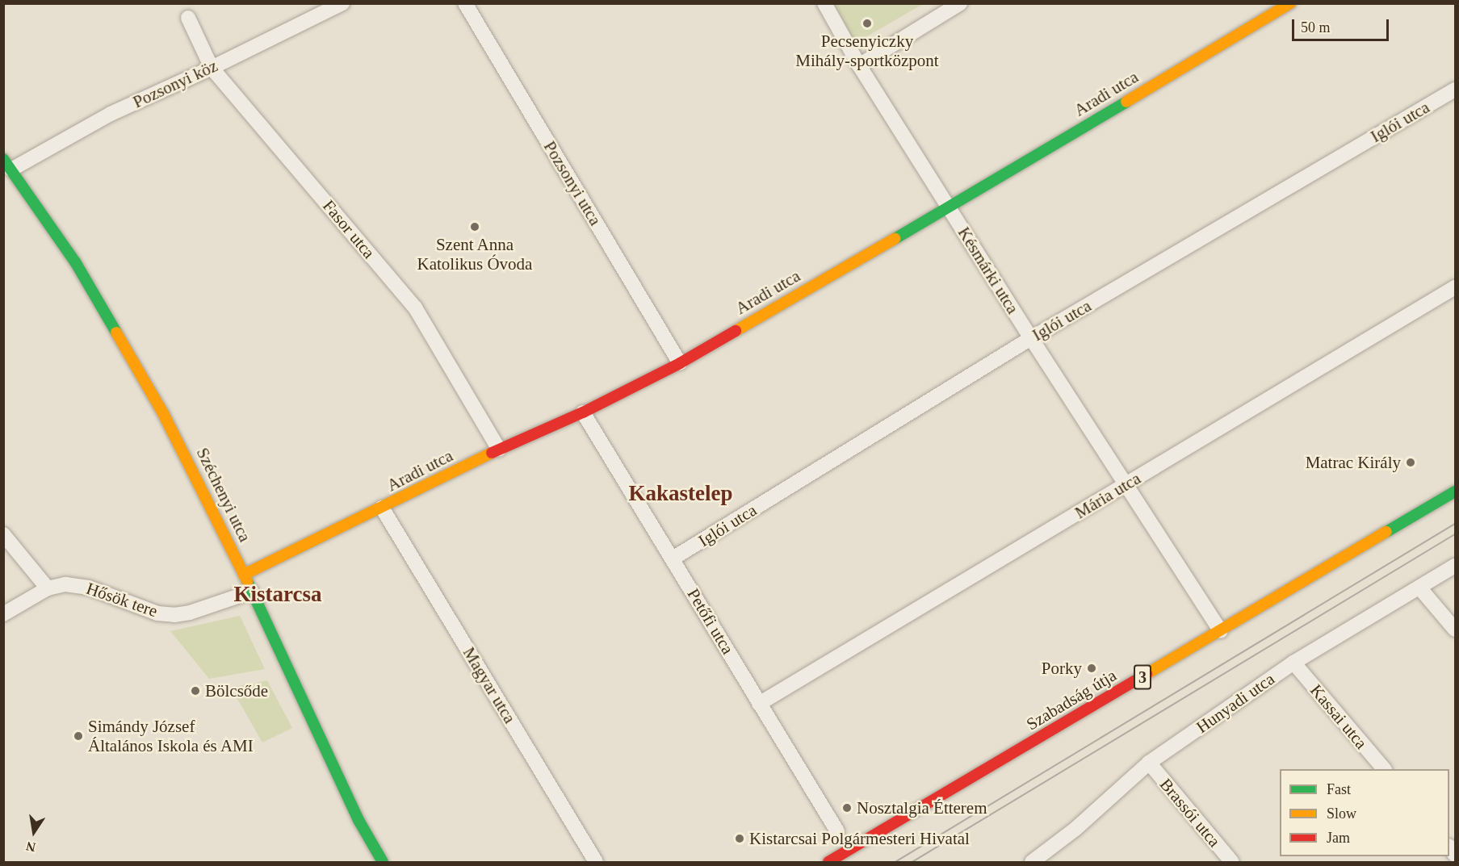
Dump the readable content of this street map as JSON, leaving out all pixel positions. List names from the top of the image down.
{
  "streets": {
    "main road": [
      "Aradi utca",
      "Széchenyi utca",
      "3",
      "Szabadság útja"
    ],
    "street": [
      "Pozsonyi köz",
      "Iglói utca",
      "Pozsonyi utca",
      "Fasor utca",
      "Késmárki utca",
      "Mária utca",
      "Hősök tere",
      "Petőfi utca",
      "Magyar utca",
      "Hunyadi utca",
      "Kassai utca",
      "Brassói utca"
    ]
  },
  "crossings": [
    ["Pozsonyi köz", "Fasor utca"],
    ["Pozsonyi köz", "Széchenyi utca"],
    ["Aradi utca", "Pozsonyi utca"],
    ["Aradi utca", "Fasor utca"],
    ["Aradi utca", "Késmárki utca"],
    ["Aradi utca", "Széchenyi utca"],
    ["Aradi utca", "Petőfi utca"],
    ["Aradi utca", "Magyar utca"],
    ["Iglói utca", "Késmárki utca"],
    ["Iglói utca", "Petőfi utca"],
    ["Késmárki utca", "Mária utca"],
    ["Késmárki utca", "Szabadság útja"],
    ["Széchenyi utca", "Hősök tere"],
    ["Mária utca", "Petőfi utca"],
    ["Hunyadi utca", "Kassai utca"],
    ["Hunyadi utca", "Brassói utca"]
  ],
  "districts": ["Kakastelep", "Kistarcsa"],
  "places": [
    "Pecsenyiczky Mihály-sportközpont",
    "Szent Anna Katolikus Óvoda",
    "Matrac Király",
    "Porky",
    "Bölcsőde",
    "Simándy József Általános Iskola és AMI",
    "Nosztalgia Étterem",
    "Kistarcsai Polgármesteri Hivatal"
  ],
  "legend": ["Fast", "Slow", "Jam"],
  "scale_bar": "50 m",
  "north": "bottom"
}
